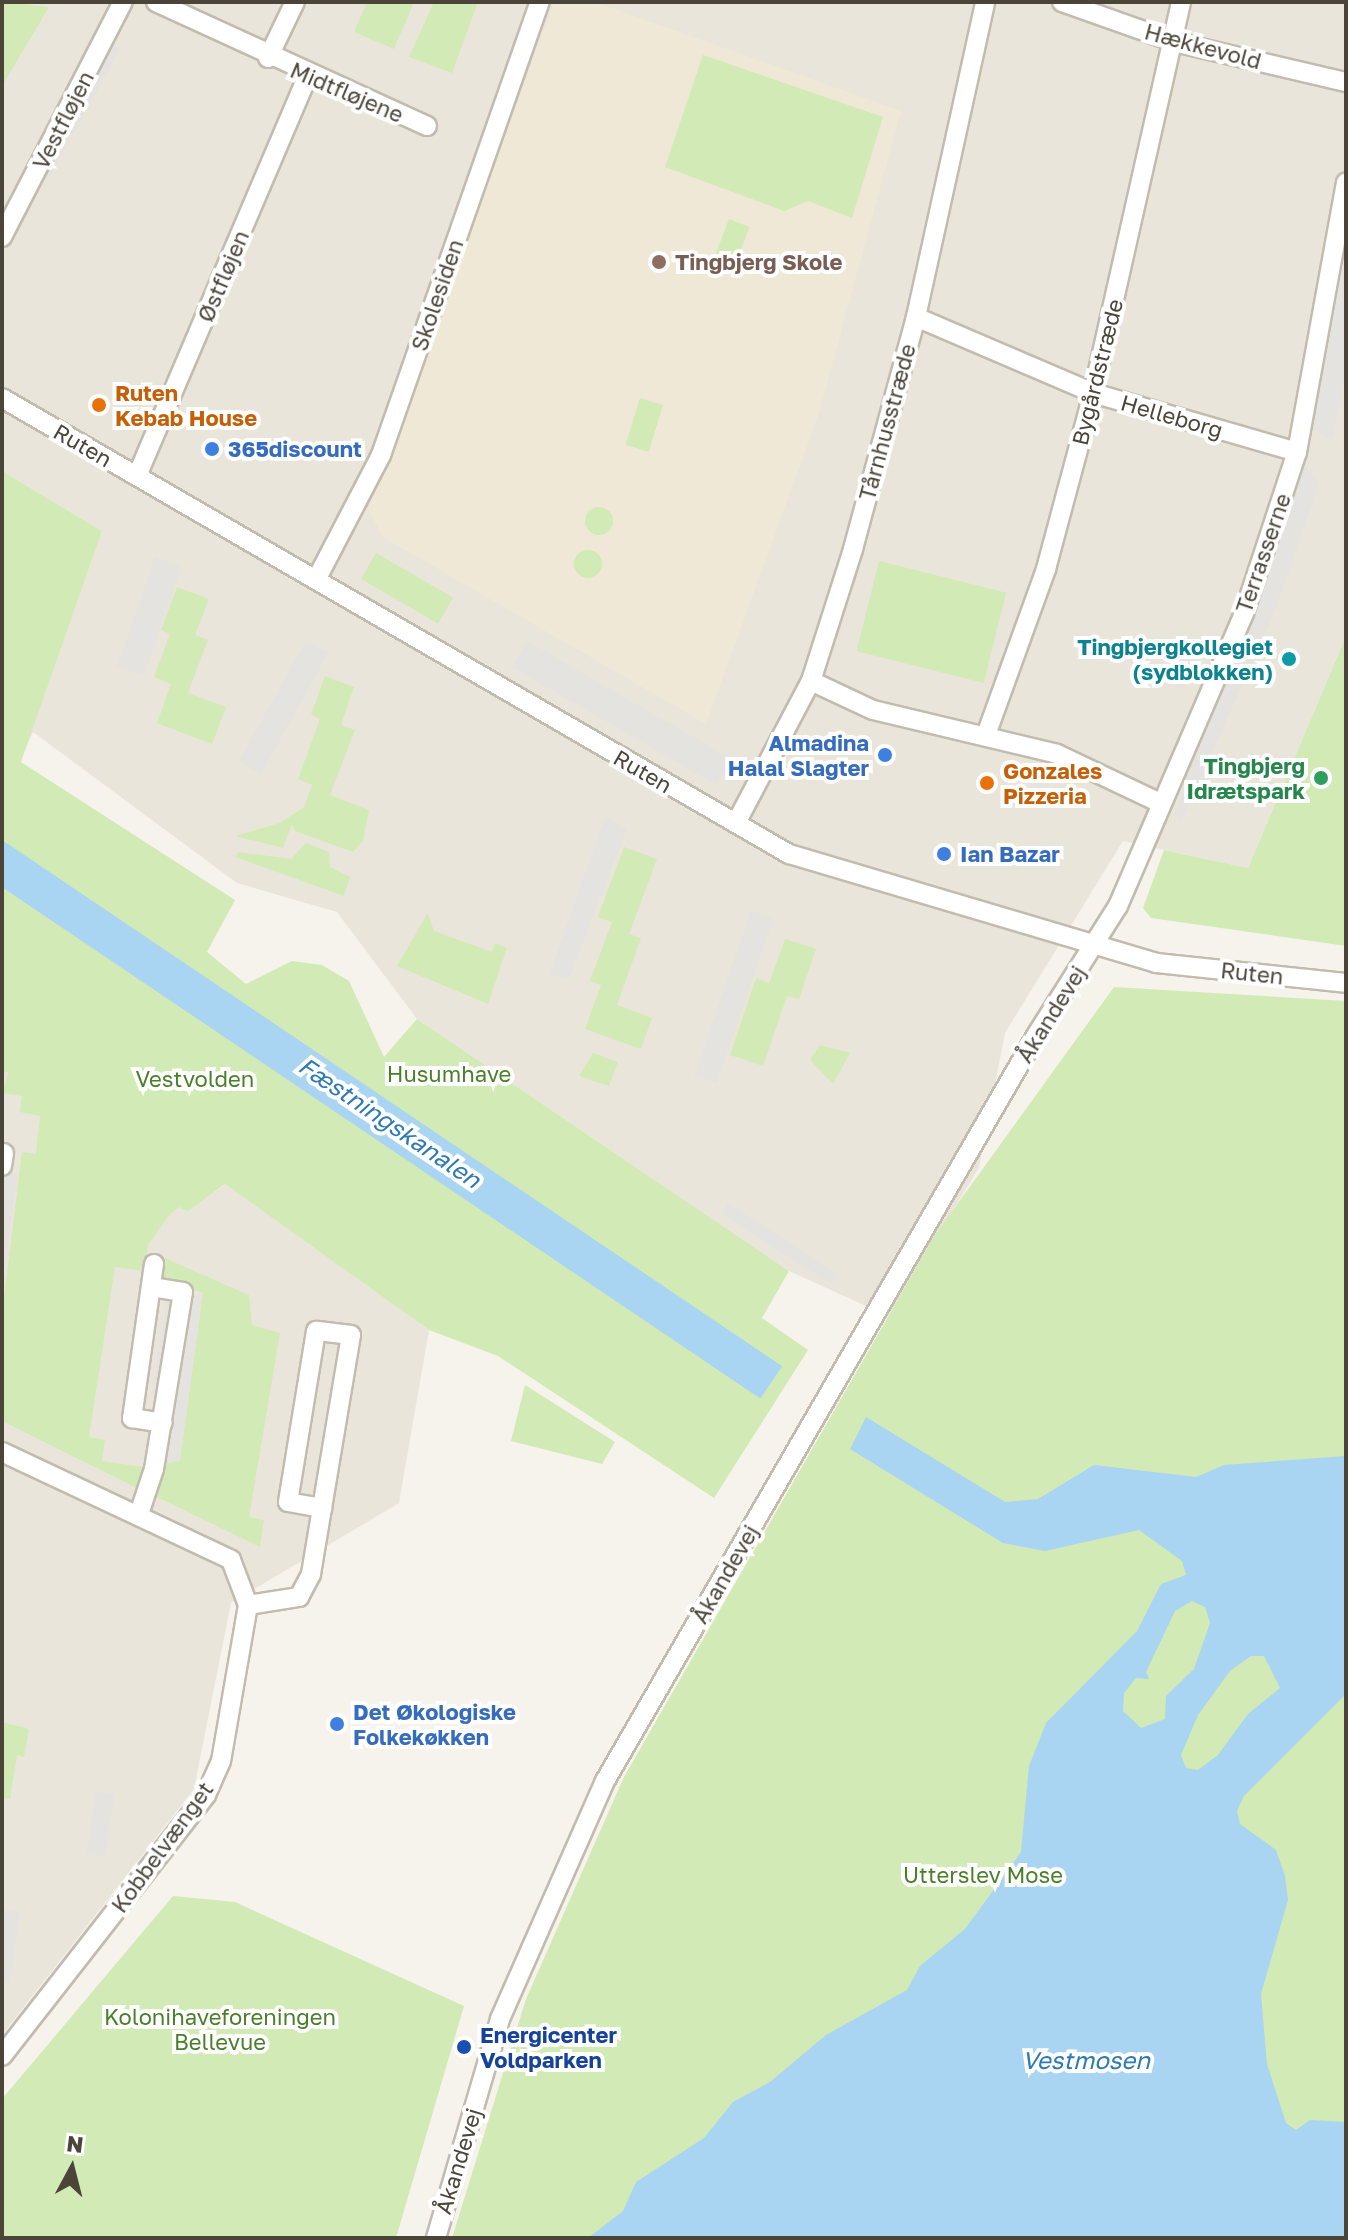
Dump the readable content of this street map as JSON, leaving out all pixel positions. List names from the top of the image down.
{
  "streets": {
    "street": [
      "Hækkevold",
      "Midtfløjene",
      "Vestfløjen",
      "Østfløjen",
      "Skolesiden",
      "Bygårdstræde",
      "Helleborg",
      "Tårnhusstræde",
      "Ruten",
      "Terrasserne",
      "Åkandevej",
      "Kobbelvænget"
    ]
  },
  "crossings": [
    ["Hækkevold", "Bygårdstræde"],
    ["Midtfløjene", "Østfløjen"],
    ["Østfløjen", "Ruten"],
    ["Skolesiden", "Ruten"],
    ["Bygårdstræde", "Helleborg"],
    ["Helleborg", "Tårnhusstræde"],
    ["Helleborg", "Terrasserne"],
    ["Tårnhusstræde", "Ruten"],
    ["Ruten", "Terrasserne"],
    ["Ruten", "Åkandevej"],
    ["Terrasserne", "Åkandevej"]
  ],
  "water": ["Fæstningskanalen", "Vestmosen"],
  "parks": [
    "Husumhave",
    "Vestvolden",
    "Utterslev Mose",
    "Kolonihaveforeningen Bellevue"
  ],
  "places": [
    "Tingbjerg Skole",
    "Ruten Kebab House",
    "365discount",
    "Tingbjergkollegiet (sydblokken)",
    "Almadina Halal Slagter",
    "Tingbjerg Idrætspark",
    "Gonzales Pizzeria",
    "Ian Bazar",
    "Det Økologiske Folkekøkken",
    "Energicenter Voldparken"
  ],
  "north": "top"
}
